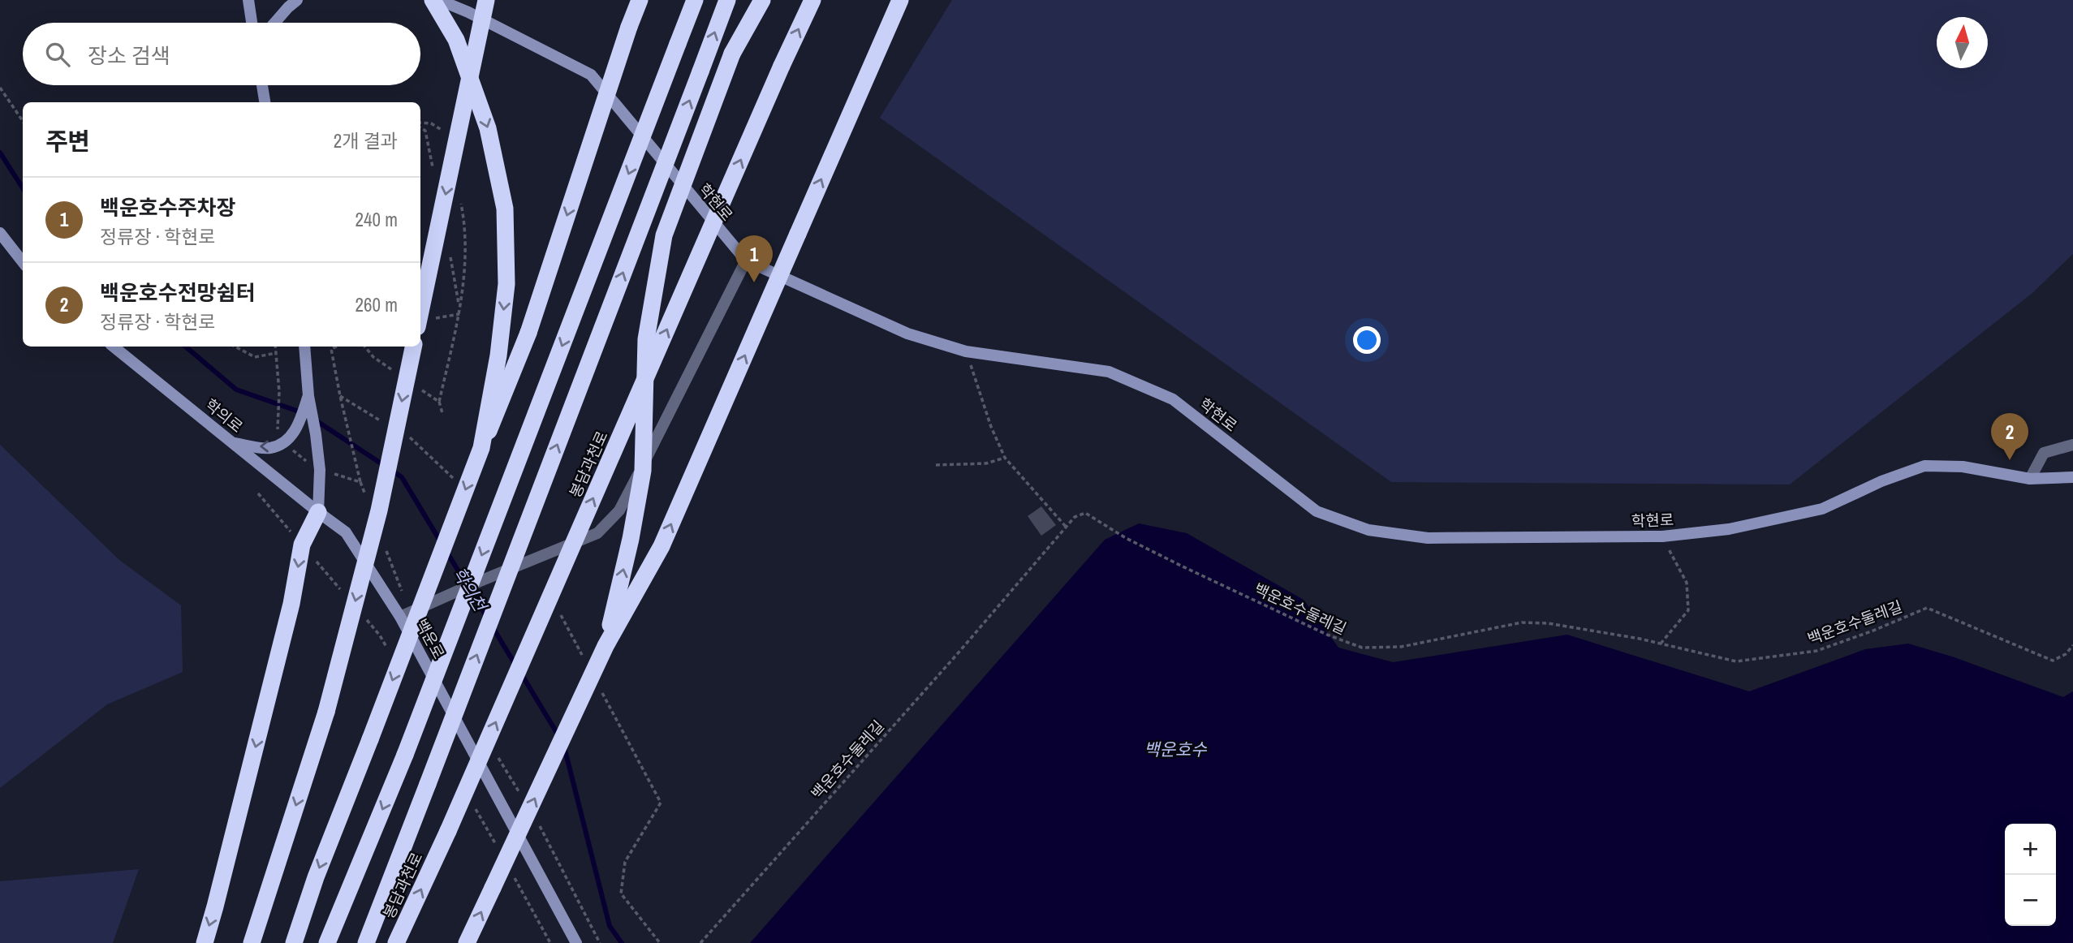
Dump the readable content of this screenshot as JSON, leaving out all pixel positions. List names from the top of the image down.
{
  "streets": {
    "highway": ["봉담과천로"],
    "street": ["학현로", "학의로", "백운로"],
    "path": ["백운호수둘레길"]
  },
  "crossings": [
    ["학의로", "백운로"]
  ],
  "water": ["학의천", "백운호수"],
  "north": "top",
  "page": {
    "search": "장소 검색",
    "heading": ["주변", "2개 결과"],
    "list": [
      {
        "mark": "1",
        "name": "백운호수주차장",
        "note": "정류장 · 학현로",
        "value": "240 m"
      },
      {
        "mark": "2",
        "name": "백운호수전망쉼터",
        "note": "정류장 · 학현로",
        "value": "260 m"
      }
    ],
    "pins": ["1", "2"],
    "map_buttons": ["+", "−"]
  }
}
